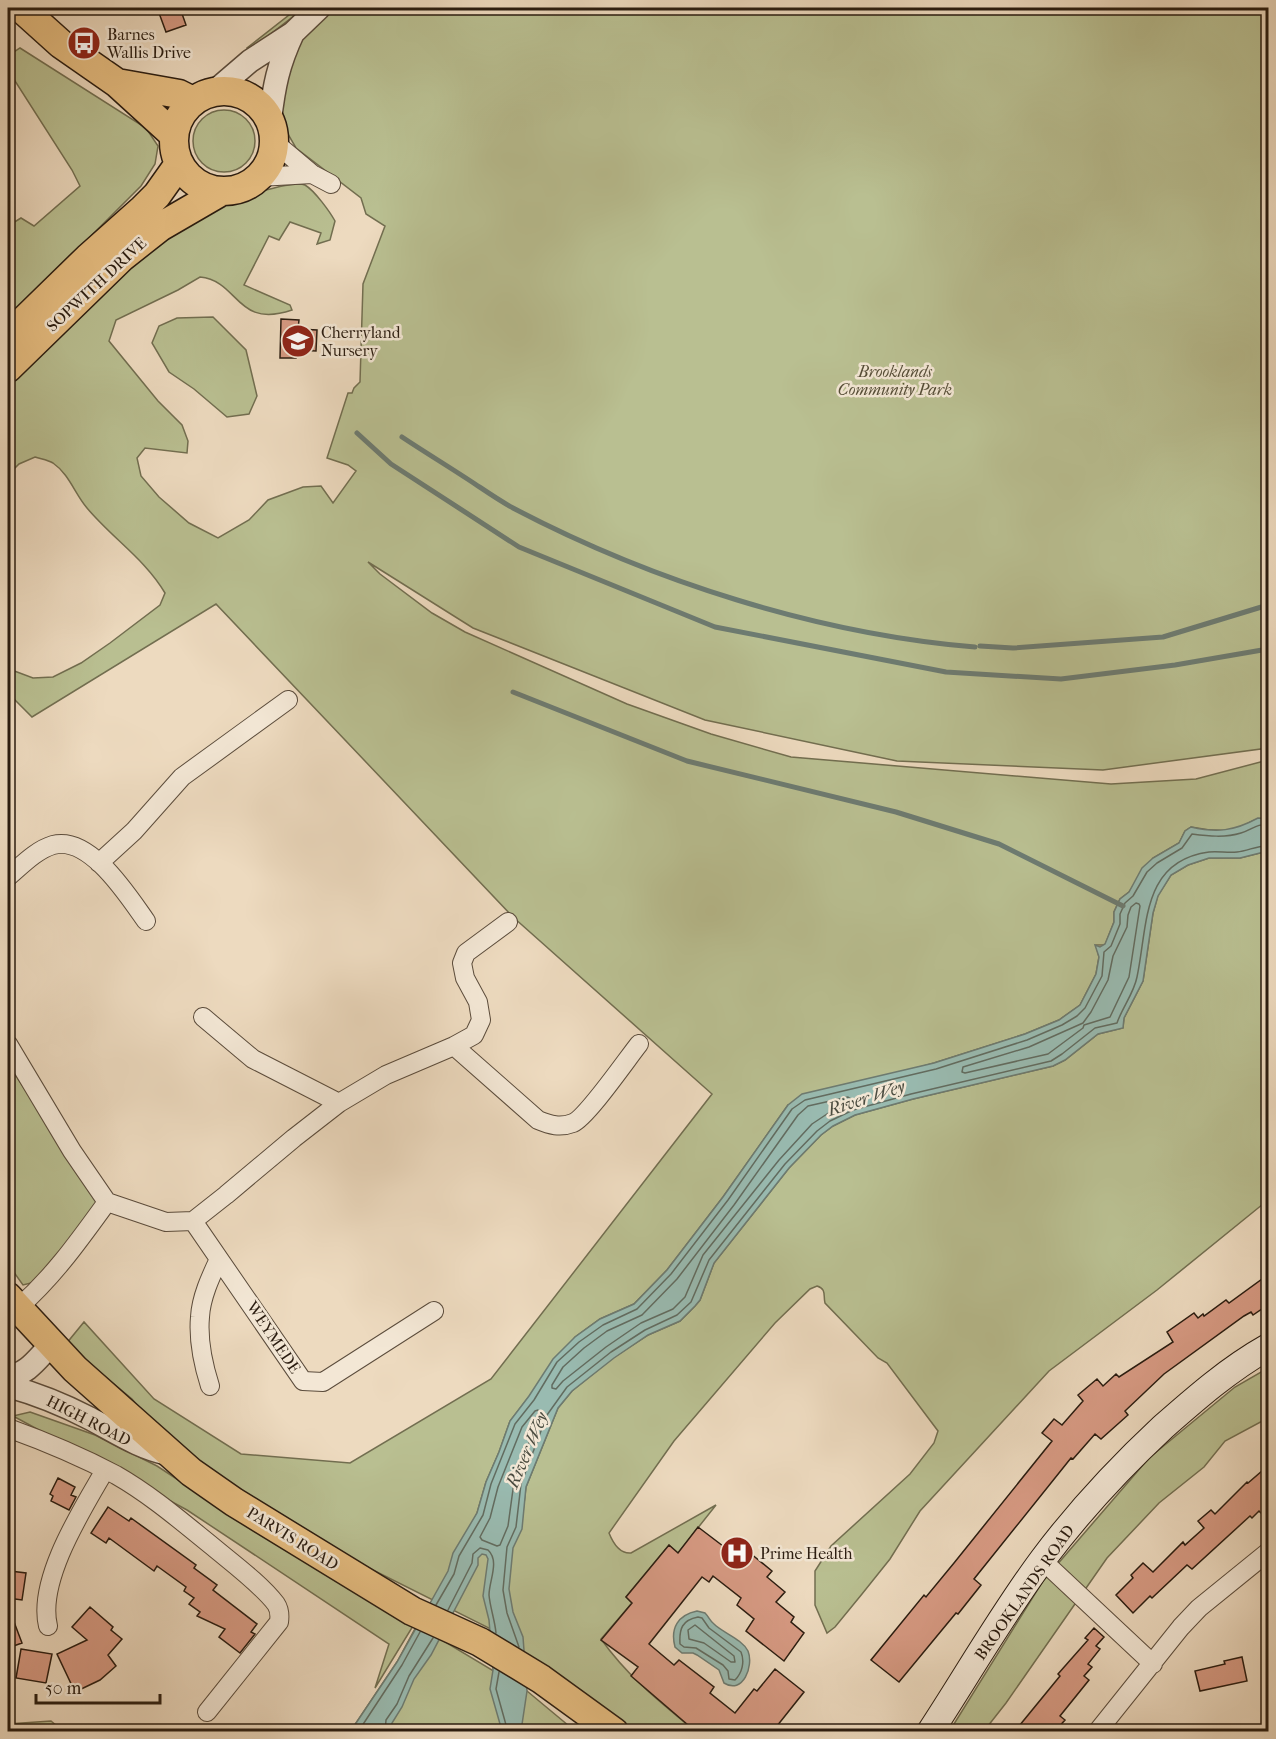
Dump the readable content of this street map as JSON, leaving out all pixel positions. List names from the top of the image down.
{
  "streets": {
    "main road": ["SOPWITH DRIVE", "PARVIS ROAD", "BROOKLANDS ROAD"],
    "street": ["WEYMEDE", "HIGH ROAD"]
  },
  "crossings": [
    ["HIGH ROAD", "PARVIS ROAD"]
  ],
  "water": ["River Wey"],
  "parks": ["Brooklands Community Park"],
  "places": {
    "bus stop": ["Barnes Wallis Drive"],
    "school or university": ["Cherryland Nursery"],
    "hospital": ["Prime Health"]
  },
  "scale_bar": "50 m"
}
